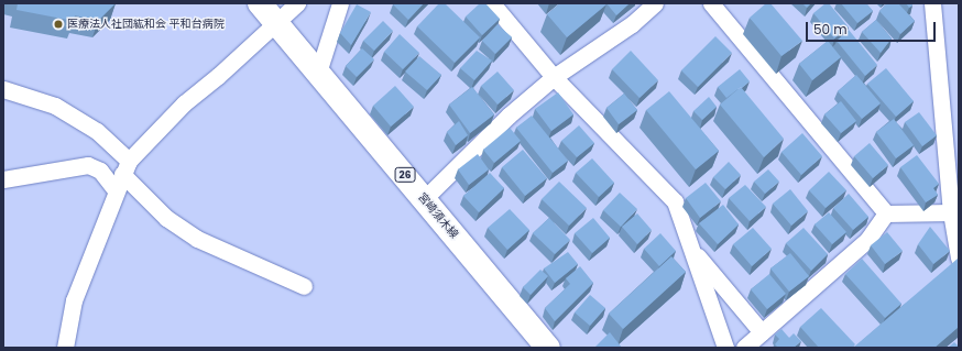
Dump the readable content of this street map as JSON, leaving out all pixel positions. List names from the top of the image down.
{
  "streets": {
    "main road": ["26", "宮崎須木線"]
  },
  "places": ["医療法人社団紘和会 平和台病院"],
  "scale_bar": "50 m"
}
